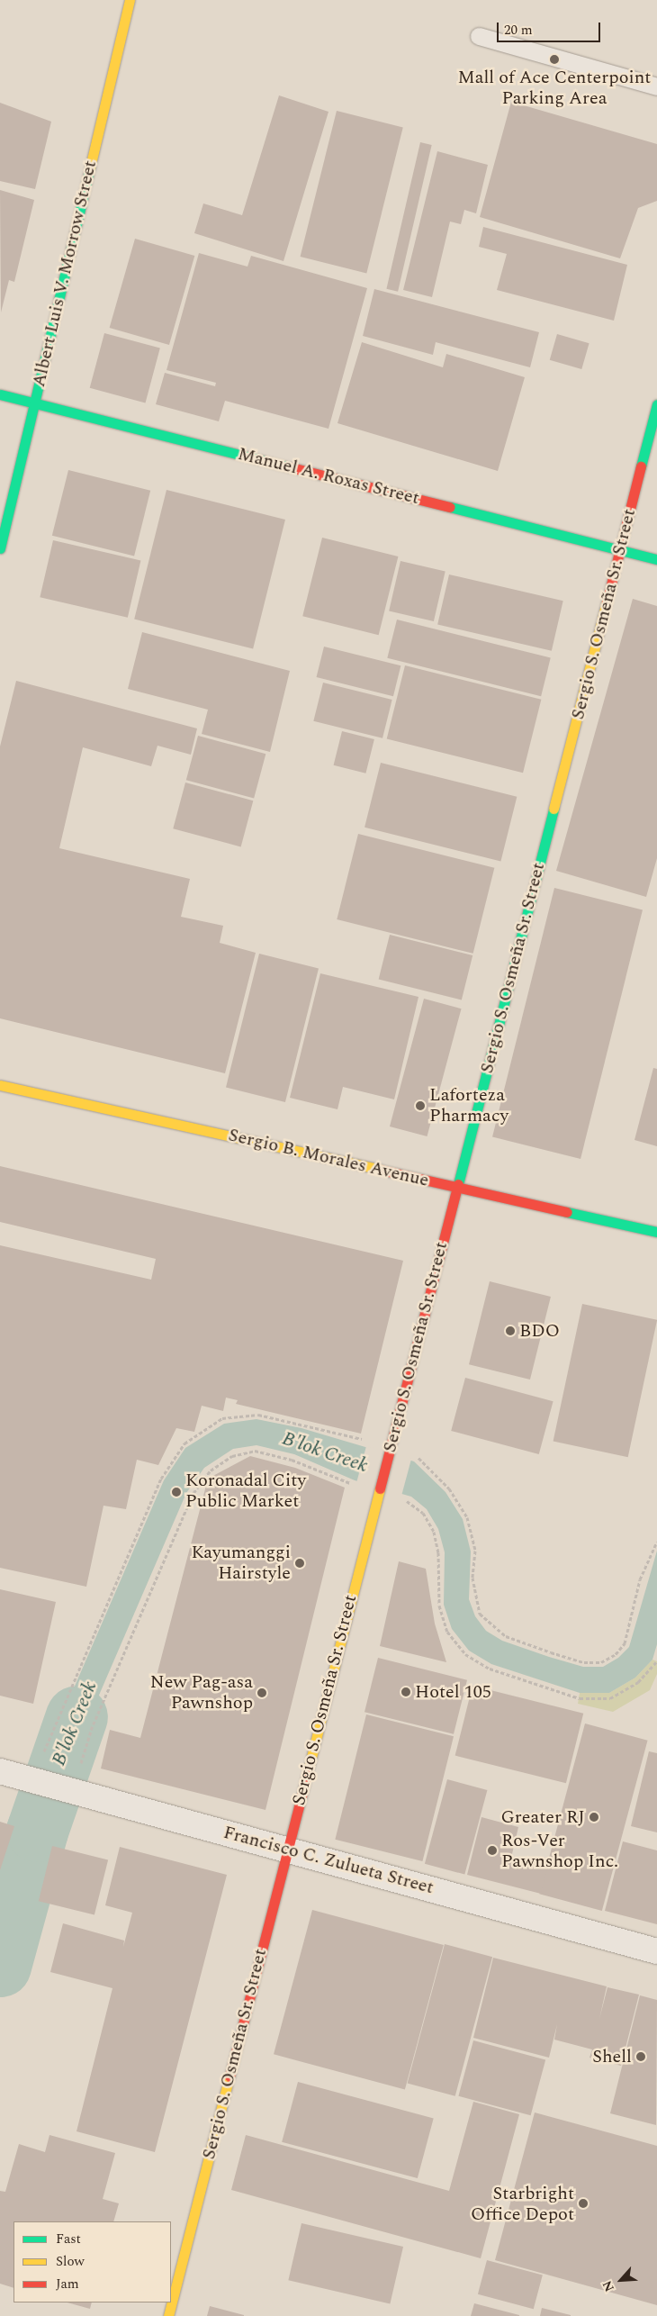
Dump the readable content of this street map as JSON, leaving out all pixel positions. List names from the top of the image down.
{
  "streets": {
    "street": [
      "Albert Luis V. Morrow Street",
      "Manuel A. Roxas Street",
      "Sergio S. Osmeña Sr. Street",
      "Sergio B. Morales Avenue",
      "Francisco C. Zulueta Street"
    ]
  },
  "crossings": [
    ["Albert Luis V. Morrow Street", "Manuel A. Roxas Street"],
    ["Manuel A. Roxas Street", "Sergio S. Osmeña Sr. Street"],
    ["Sergio S. Osmeña Sr. Street", "Sergio B. Morales Avenue"],
    ["Sergio S. Osmeña Sr. Street", "Francisco C. Zulueta Street"]
  ],
  "water": ["B'lok Creek"],
  "places": [
    "Mall of Ace Centerpoint Parking Area",
    "Laforteza Pharmacy",
    "BDO",
    "Koronadal City Public Market",
    "Kayumanggi Hairstyle",
    "Hotel 105",
    "New Pag-asa Pawnshop",
    "Greater RJ",
    "Ros-Ver Pawnshop Inc.",
    "Shell",
    "Starbright Office Depot"
  ],
  "legend": ["Fast", "Slow", "Jam"],
  "scale_bar": "20 m",
  "north": "bottom left"
}
